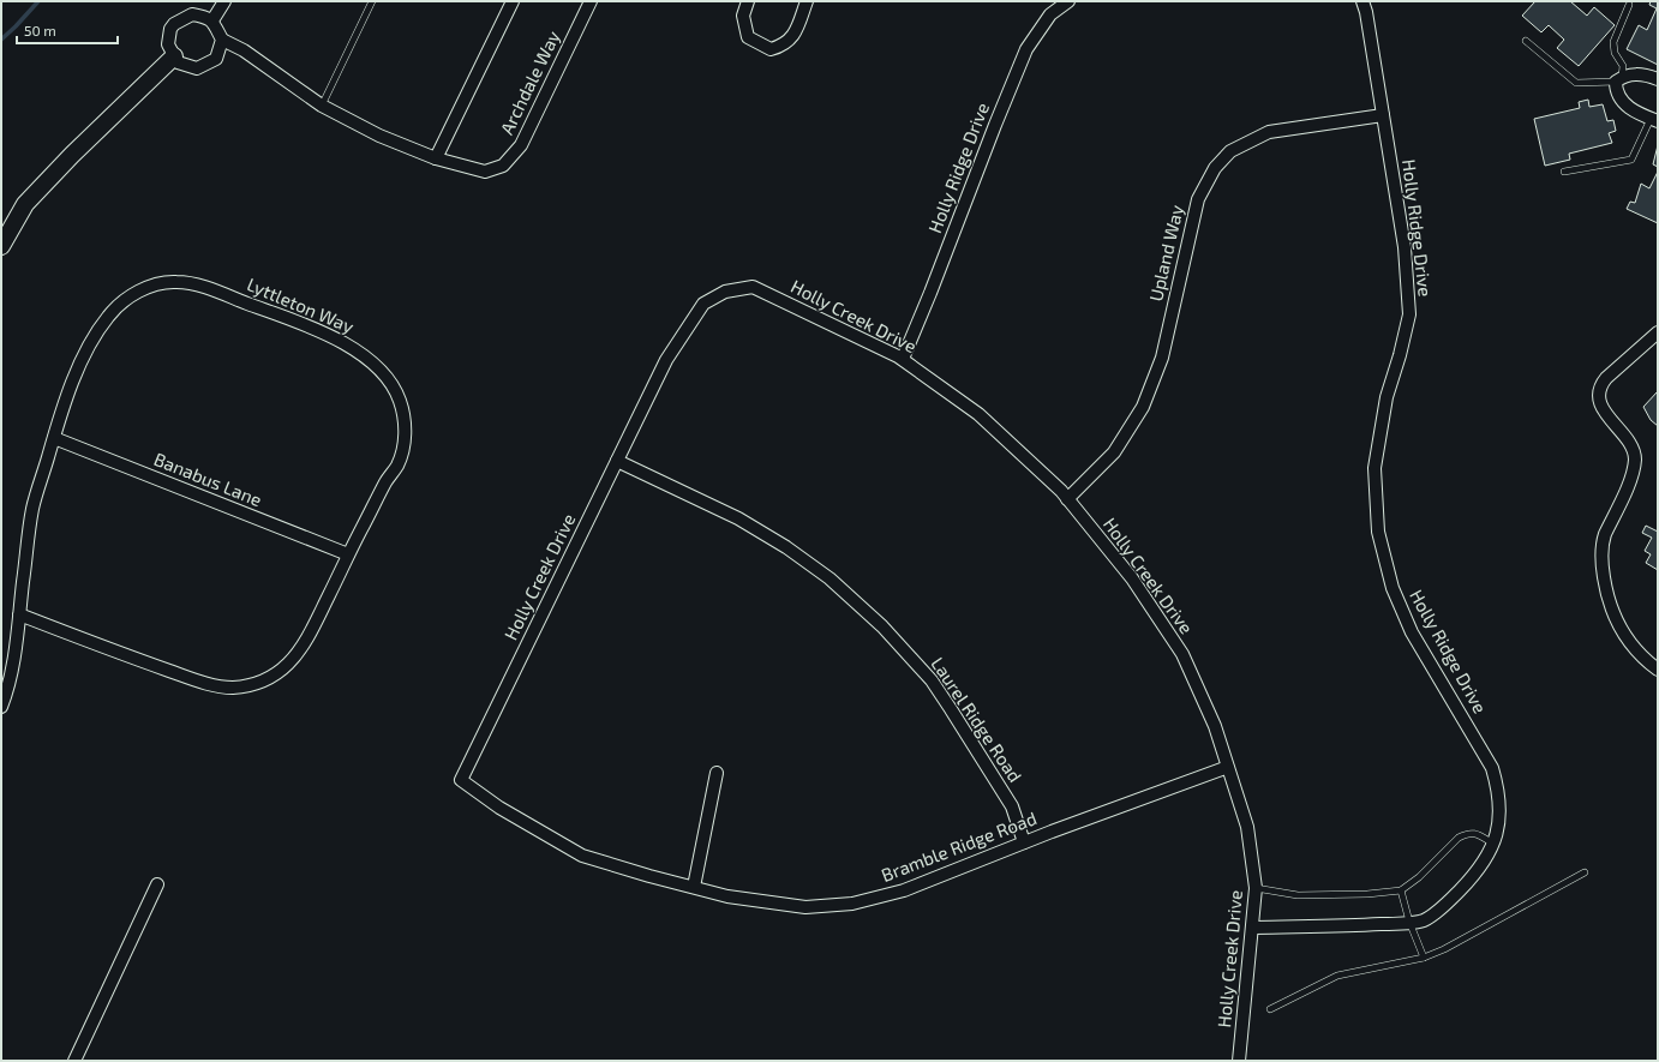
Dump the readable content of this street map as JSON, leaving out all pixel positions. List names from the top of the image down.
{
  "streets": {
    "street": [
      "Archdale Way",
      "Holly Ridge Drive",
      "Upland Way",
      "Lyttleton Way",
      "Holly Creek Drive",
      "Banabus Lane",
      "Laurel Ridge Road",
      "Bramble Ridge Road"
    ]
  },
  "crossings": [
    ["Holly Ridge Drive", "Upland Way"],
    ["Holly Ridge Drive", "Holly Creek Drive"],
    ["Upland Way", "Holly Creek Drive"],
    ["Lyttleton Way", "Banabus Lane"],
    ["Holly Creek Drive", "Laurel Ridge Road"],
    ["Holly Creek Drive", "Bramble Ridge Road"],
    ["Laurel Ridge Road", "Bramble Ridge Road"]
  ],
  "scale_bar": "50 m"
}
